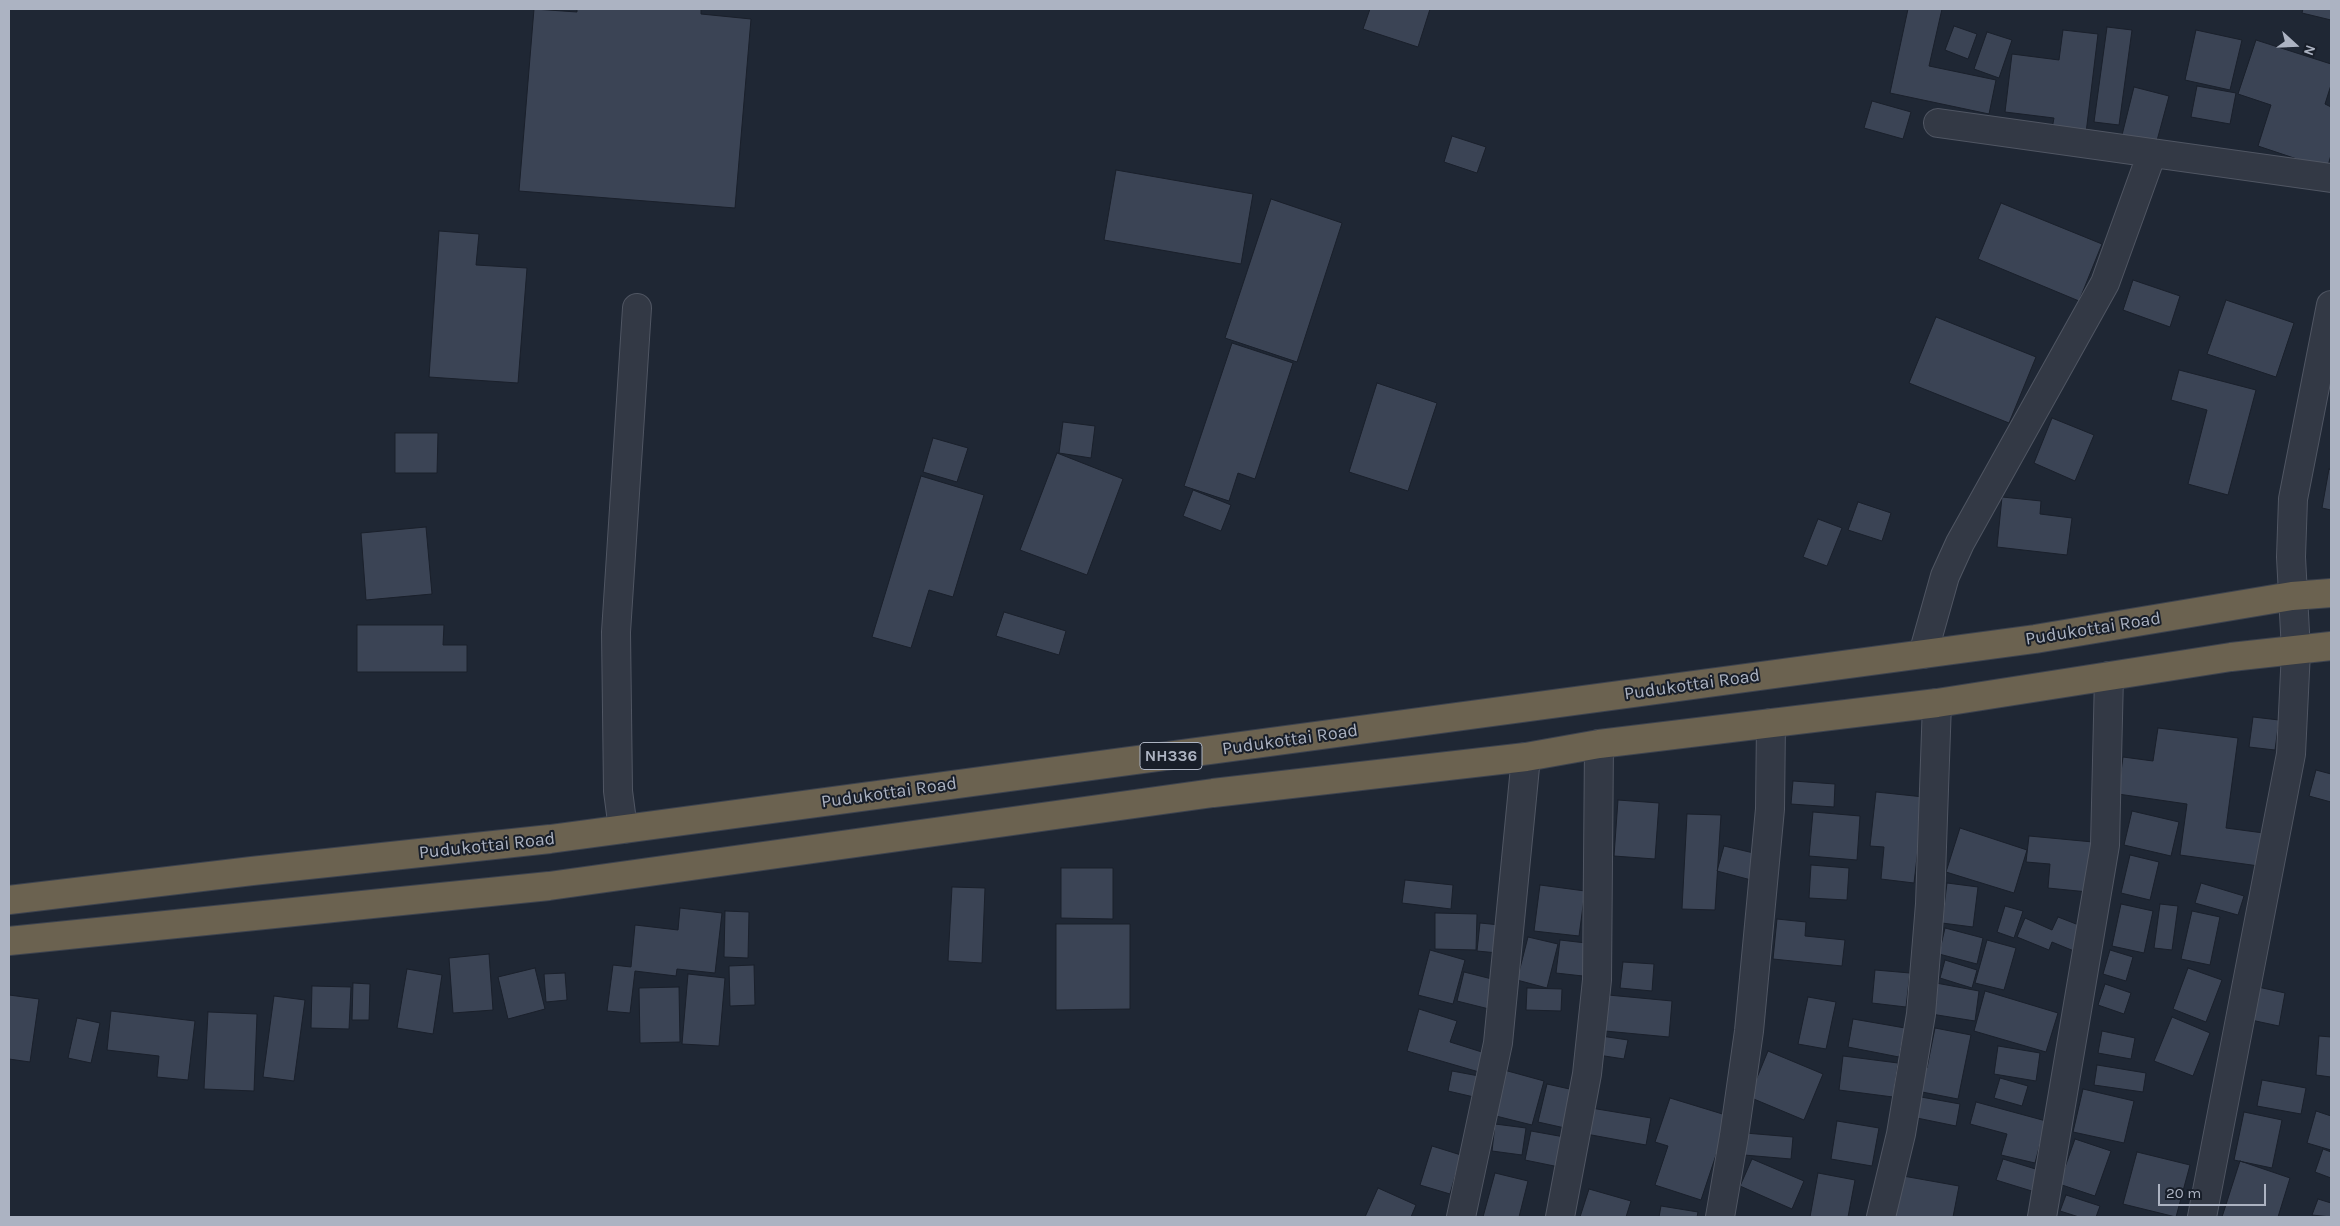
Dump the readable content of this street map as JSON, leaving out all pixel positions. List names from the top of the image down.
{
  "streets": {
    "highway": ["Pudukottai Road", "NH336"]
  },
  "scale_bar": "20 m",
  "north": "right"
}
